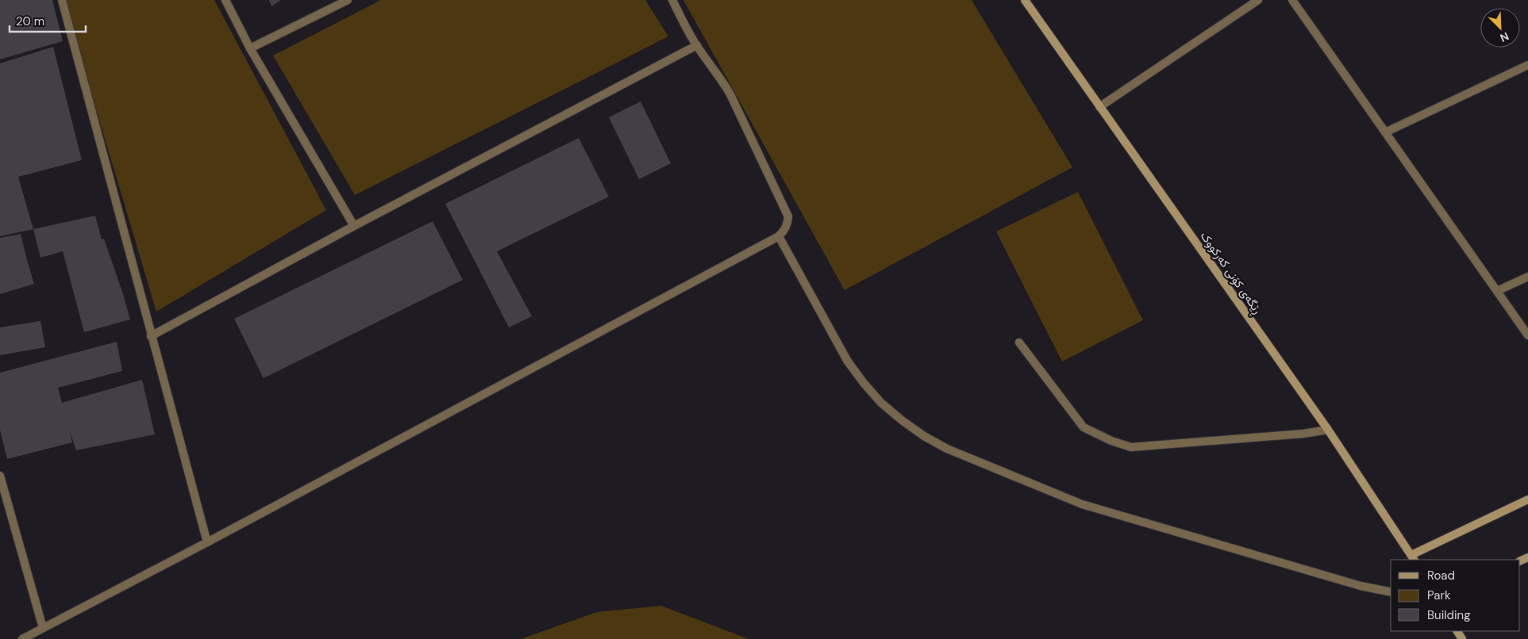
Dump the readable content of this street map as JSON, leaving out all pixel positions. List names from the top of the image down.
{
  "streets": {
    "street": ["ڕێگەی کۆنی کەرکووک"]
  },
  "legend": ["Road", "Park", "Building"],
  "scale_bar": "20 m",
  "north": "bottom right"
}
